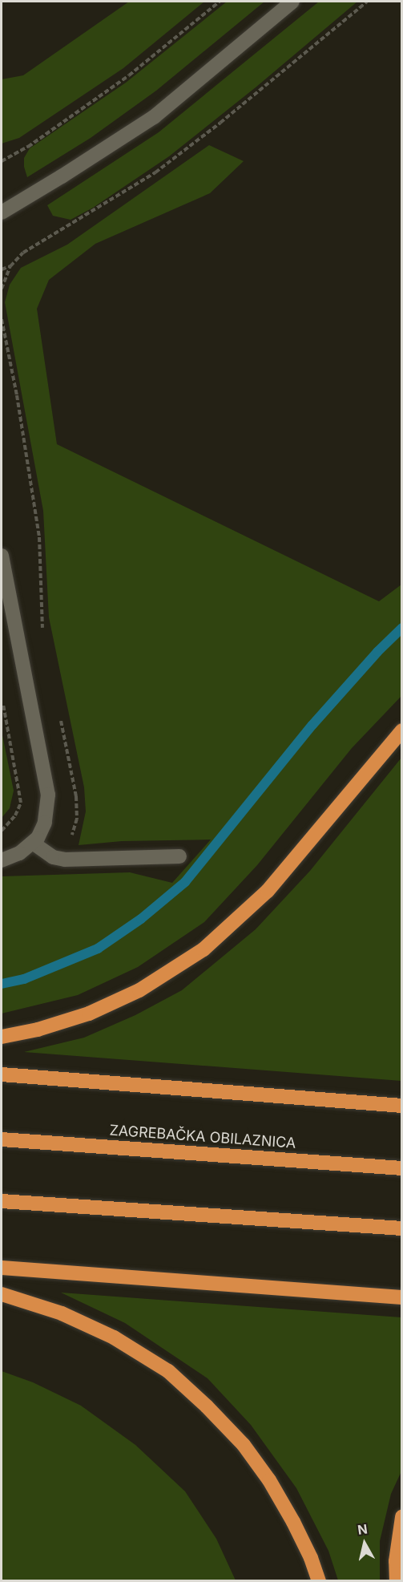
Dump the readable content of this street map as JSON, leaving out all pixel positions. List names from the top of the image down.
{
  "streets": {
    "highway": ["ZAGREBAČKA OBILAZNICA"]
  },
  "north": "top"
}
